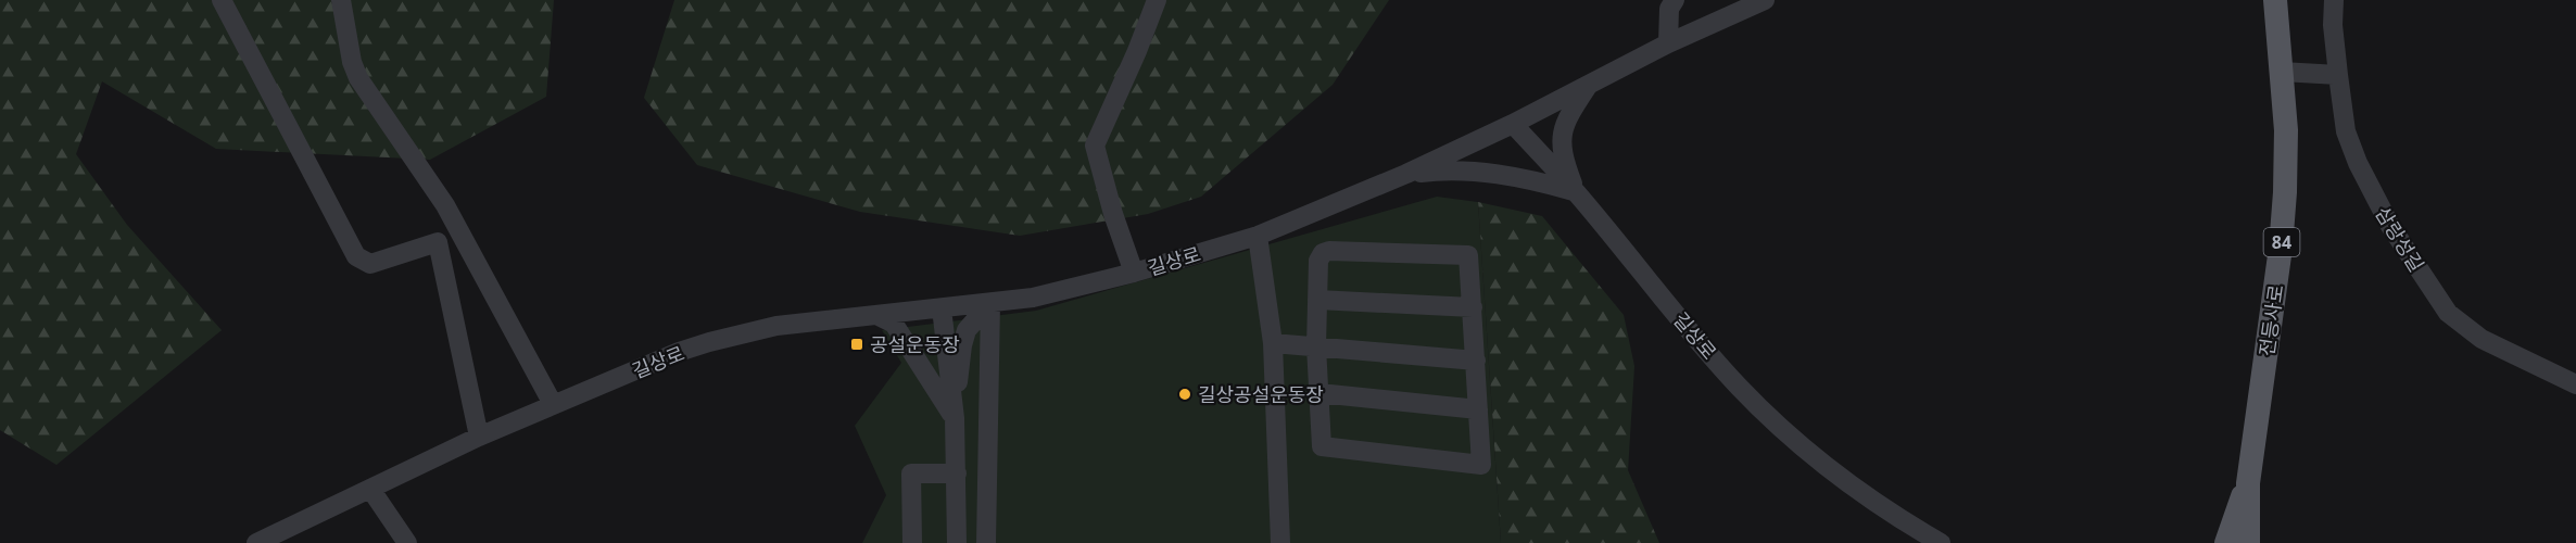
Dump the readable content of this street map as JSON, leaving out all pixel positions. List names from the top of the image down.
{
  "streets": {
    "main road": ["84", "전등사로"],
    "street": ["삼랑성길", "길상로"]
  },
  "places": {
    "transit": ["공설운동장"],
    "other": ["길상공설운동장"]
  }
}
